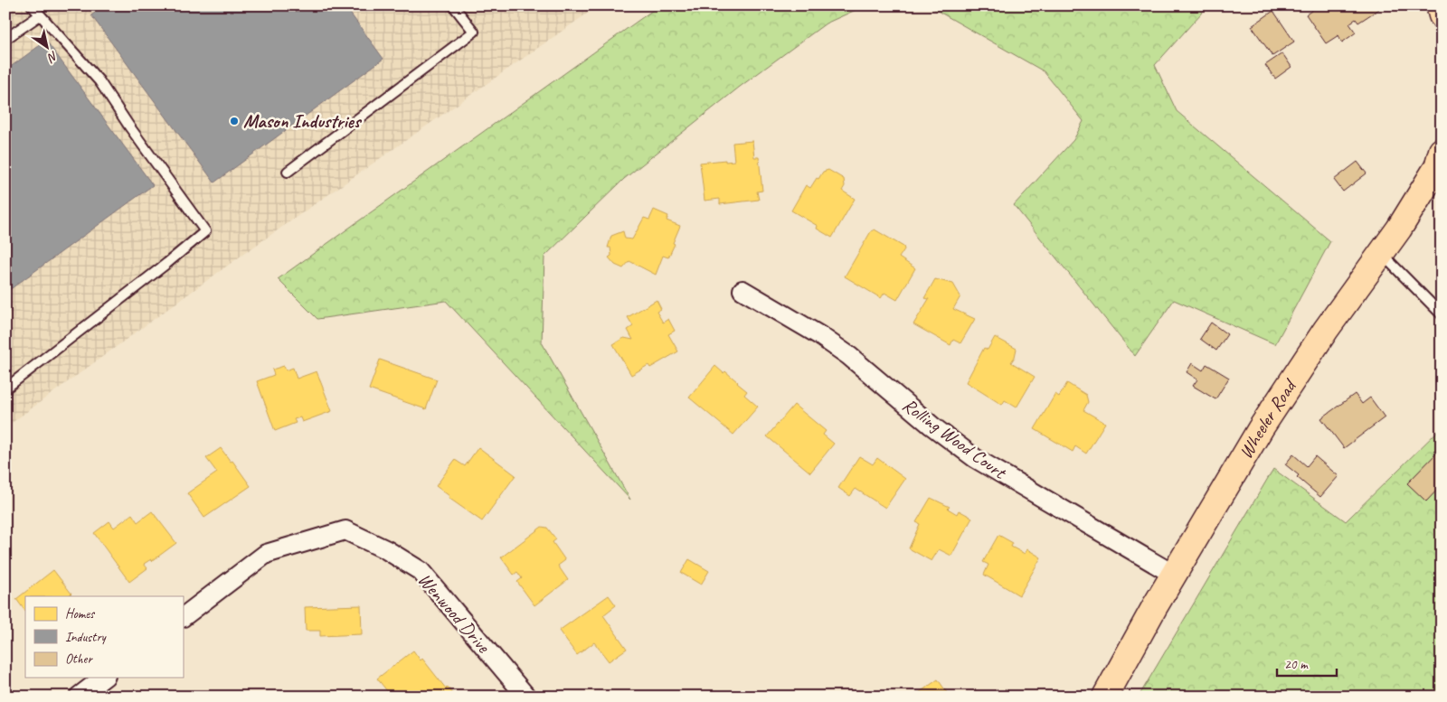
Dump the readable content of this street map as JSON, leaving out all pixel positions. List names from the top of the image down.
{
  "streets": {
    "main road": ["Wheeler Road"],
    "street": ["Rolling Wood Court", "Wenwood Drive"]
  },
  "crossings": [
    ["Wheeler Road", "Rolling Wood Court"]
  ],
  "places": ["Mason Industries"],
  "legend": ["Homes", "Industry", "Other"],
  "scale_bar": "20 m",
  "north": "bottom right"
}
